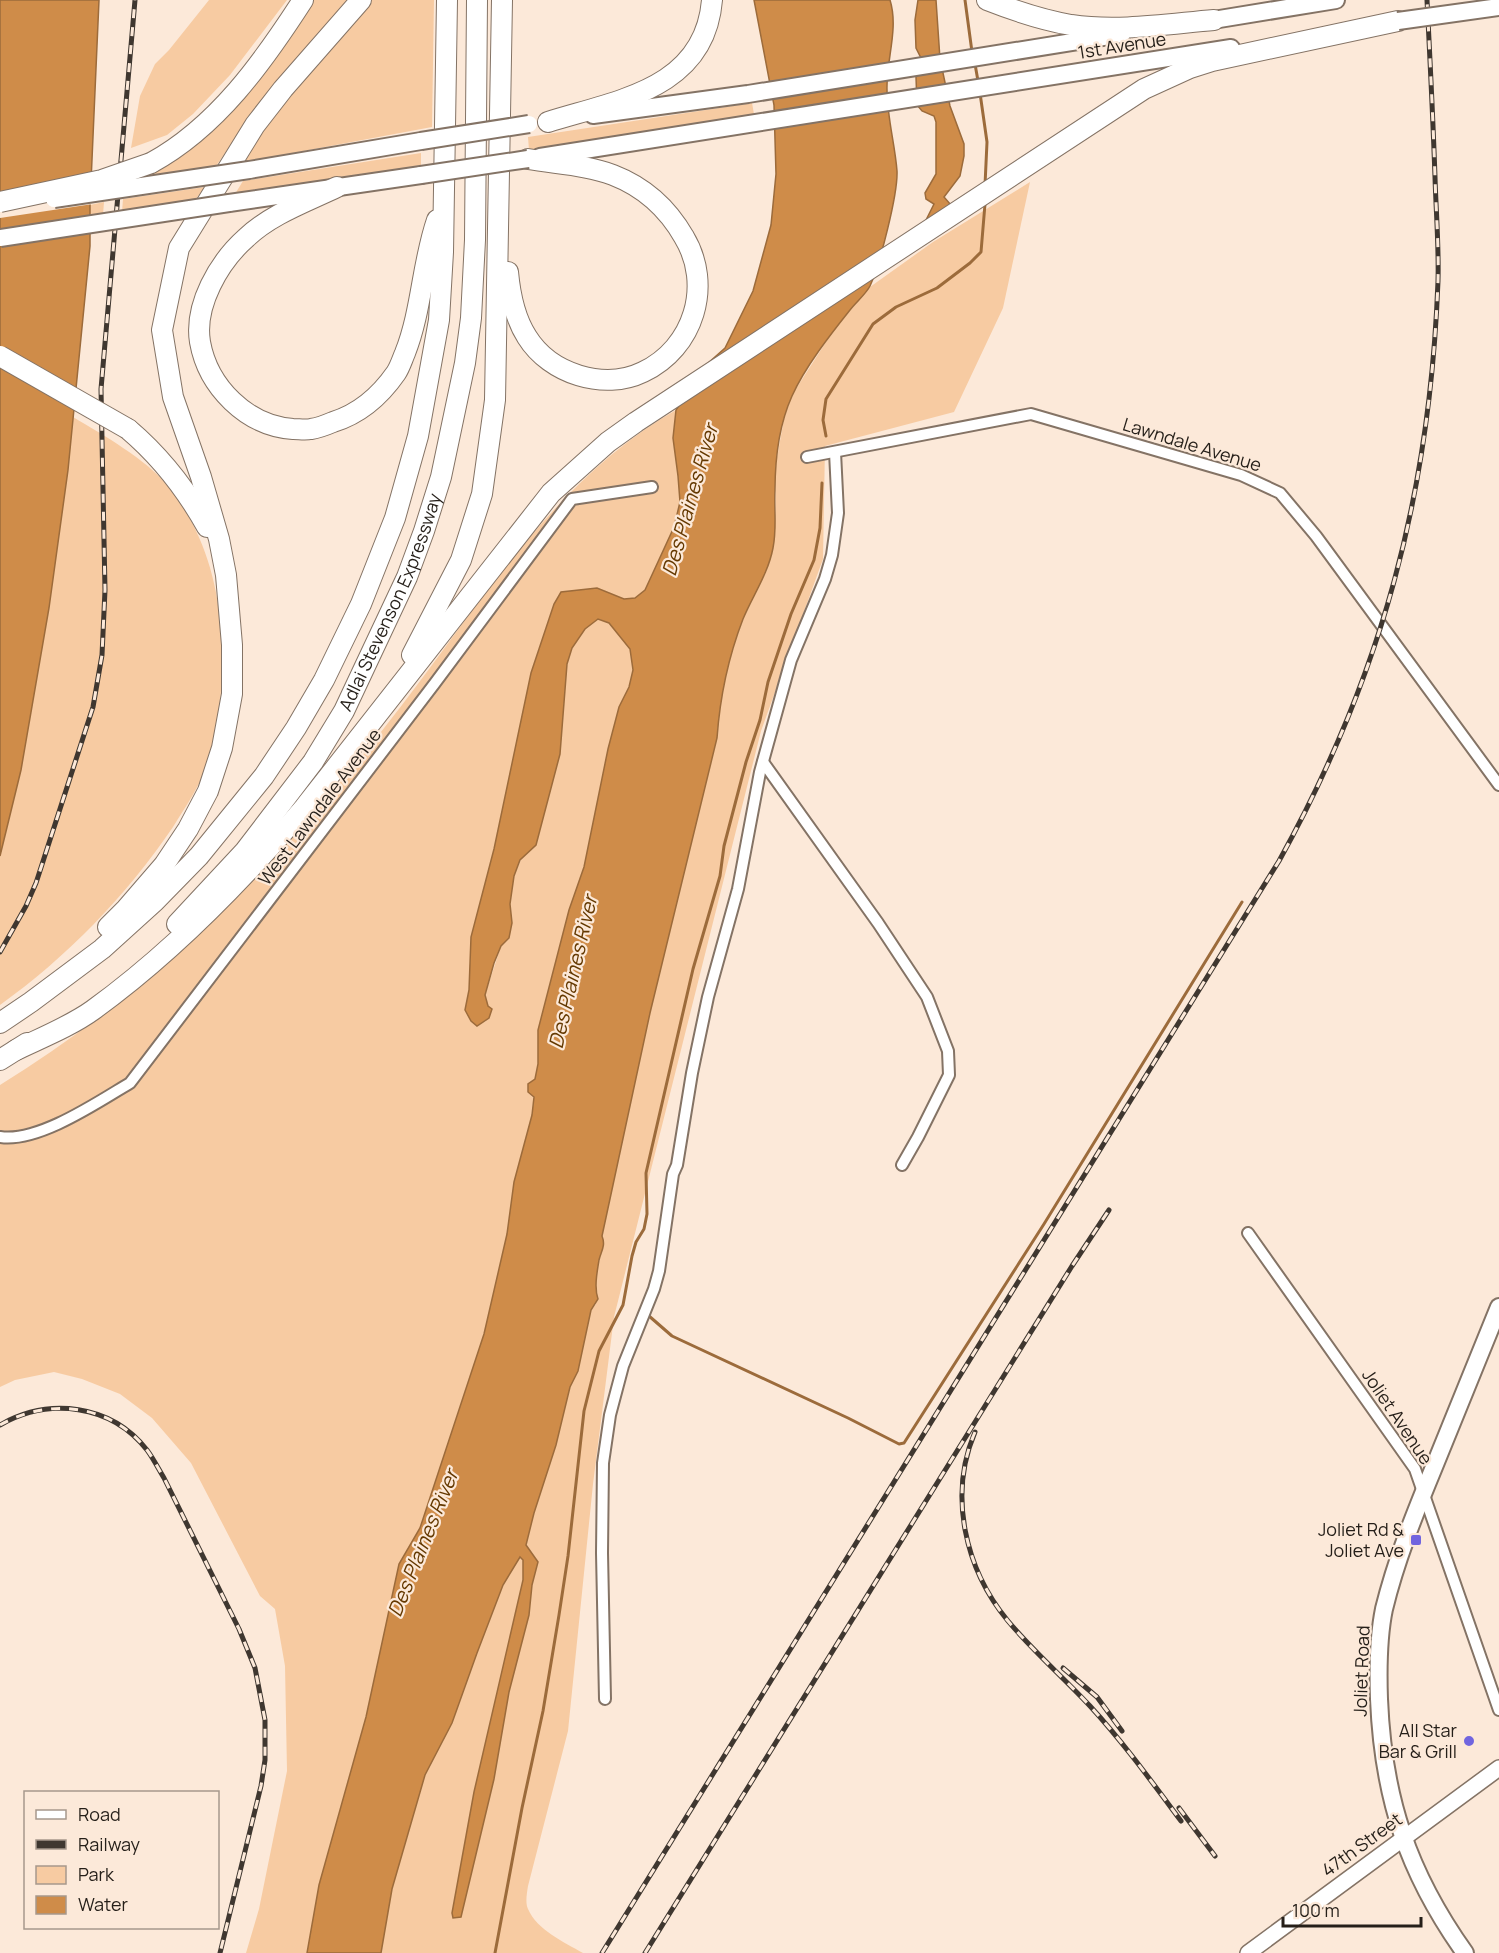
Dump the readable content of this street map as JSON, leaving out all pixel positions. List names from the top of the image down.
{
  "streets": {
    "highway": ["Adlai Stevenson Expressway"],
    "main road": ["1st Avenue", "Joliet Road", "47th Street"],
    "street": ["Lawndale Avenue", "West Lawndale Avenue", "Joliet Avenue"]
  },
  "crossings": [
    ["Joliet Avenue", "Joliet Road"],
    ["Joliet Road", "47th Street"]
  ],
  "water": ["Des Plaines River"],
  "places": {
    "transit": ["Joliet Rd & Joliet Ave"],
    "other": ["All Star Bar & Grill"]
  },
  "legend": [
    "Road",
    "Railway",
    "Park",
    "Water"
  ],
  "scale_bar": "100 m"
}
